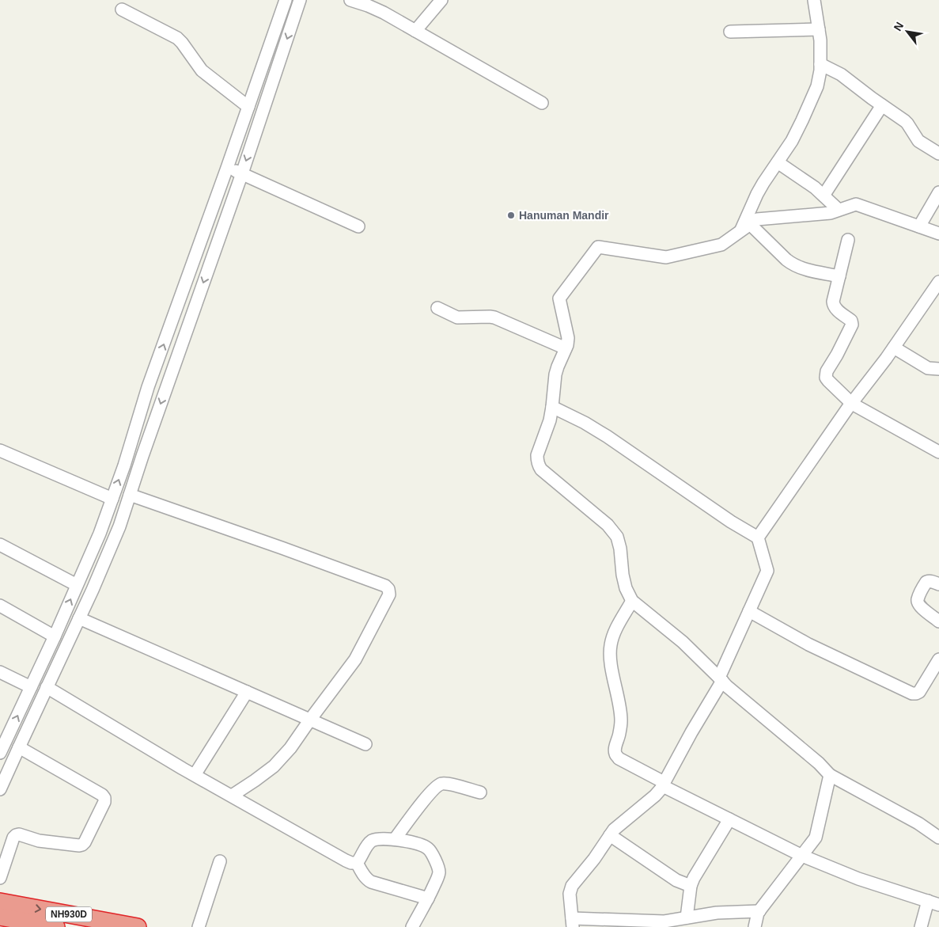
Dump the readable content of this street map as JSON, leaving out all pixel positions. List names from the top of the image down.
{
  "streets": {
    "highway": ["NH930D"]
  },
  "places": ["Hanuman Mandir"],
  "north": "top left"
}
